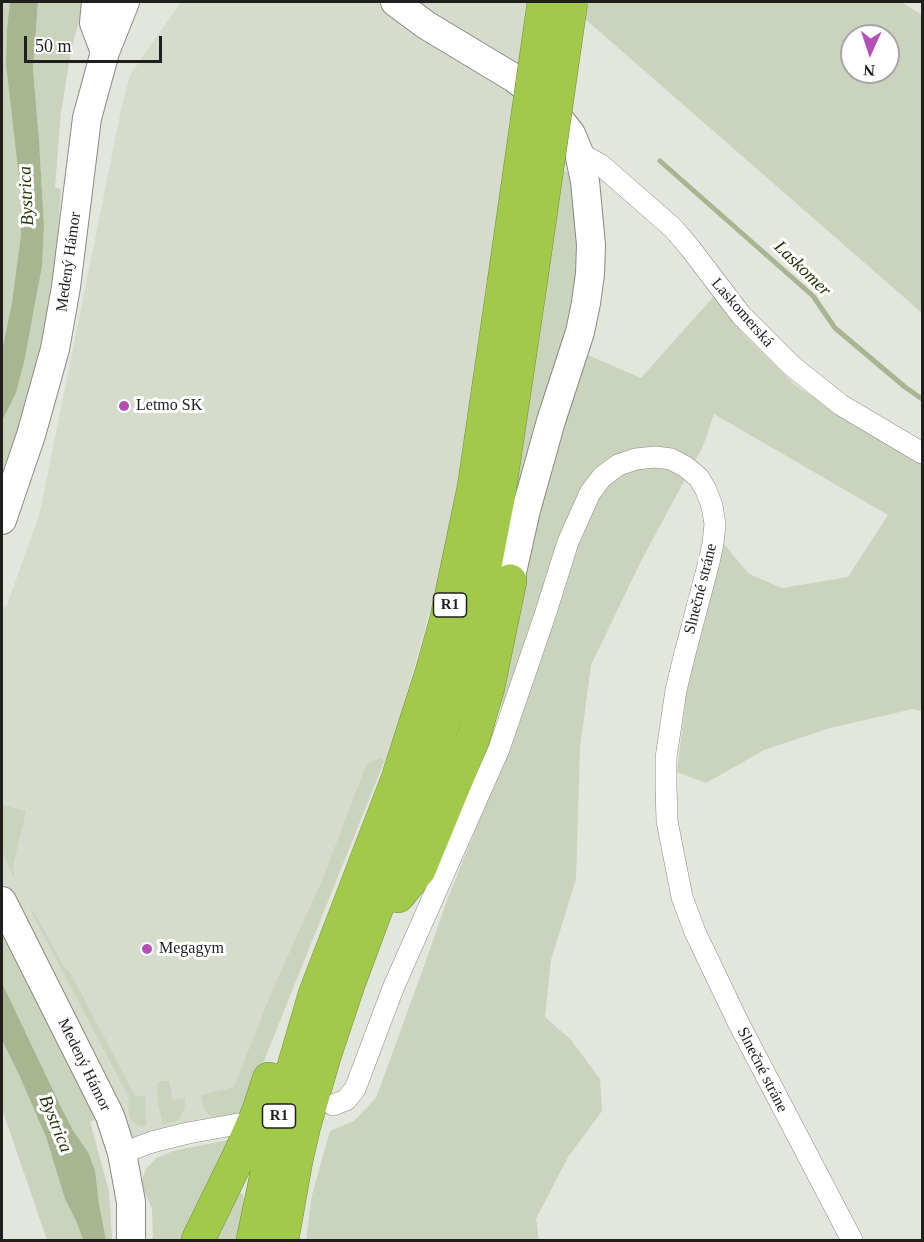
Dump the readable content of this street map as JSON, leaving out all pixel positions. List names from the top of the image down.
{
  "streets": {
    "highway": ["R1"],
    "street": ["Medený Hámor", "Laskomerská", "Slnečné stráne"]
  },
  "water": ["Bystrica", "Laskomer"],
  "places": ["Letmo SK", "Megagym"],
  "scale_bar": "50 m",
  "north": "bottom"
}
